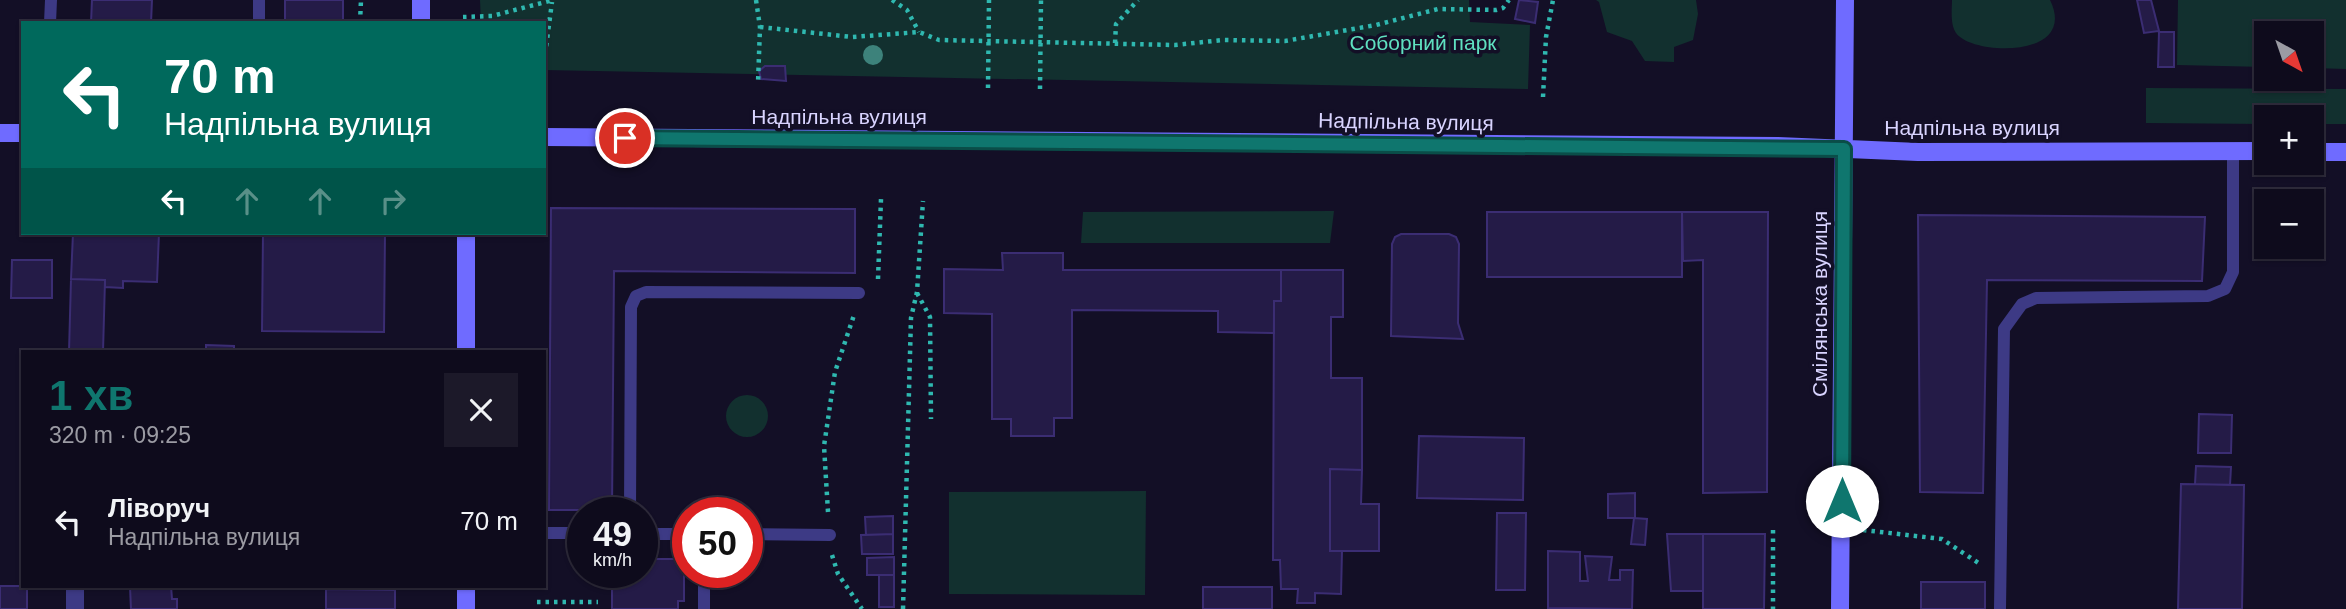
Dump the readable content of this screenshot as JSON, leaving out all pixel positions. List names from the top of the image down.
{
  "streets": {
    "main road": ["Надпільна вулиця", "Смілянська вулиця"]
  },
  "crossings": [
    ["Надпільна вулиця", "Смілянська вулиця"]
  ],
  "parks": ["Соборний парк"],
  "north": "bottom right",
  "page": {
    "map_buttons": ["+", "−"],
    "turn": ["70 m", "Надпільна вулиця"],
    "heading": ["1 хв", "320 m · 09:25"],
    "list": [
      {
        "name": "Ліворуч",
        "note": "Надпільна вулиця",
        "value": "70 m"
      }
    ],
    "speed": "49 km/h",
    "limit": "50"
  }
}
